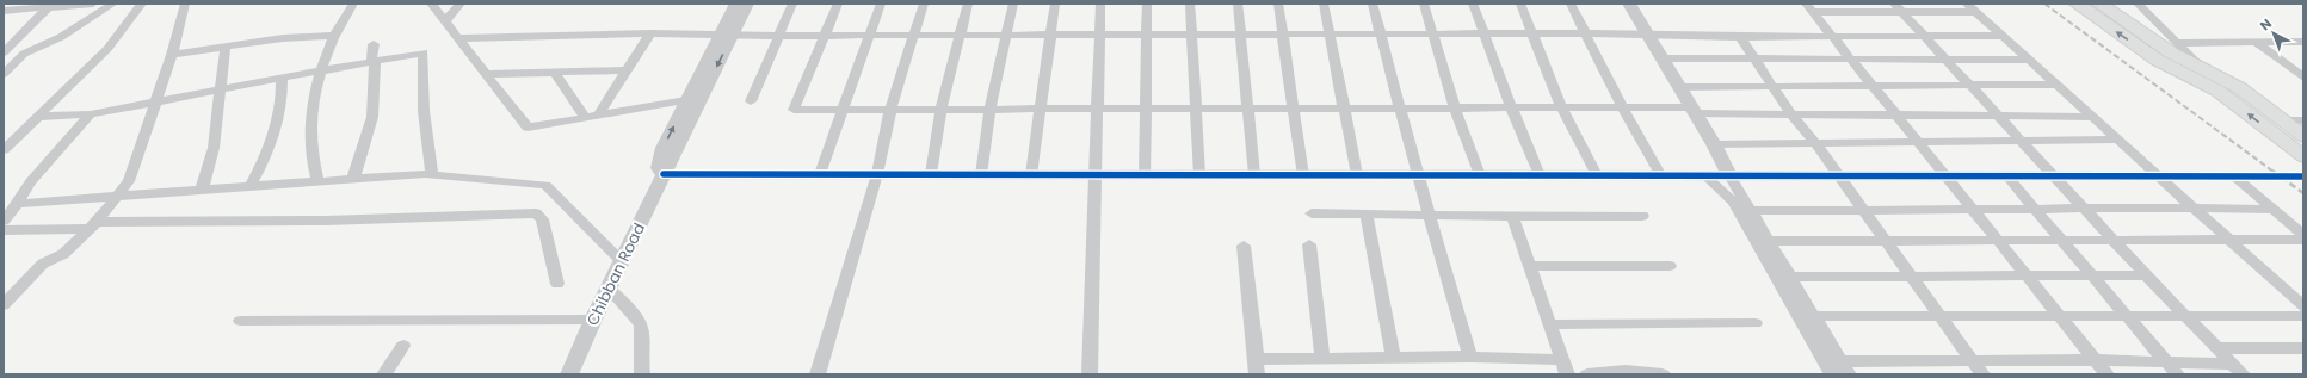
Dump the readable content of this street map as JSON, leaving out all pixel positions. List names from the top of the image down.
{
  "streets": {
    "street": ["Chibban Road"]
  },
  "north": "top left"
}
